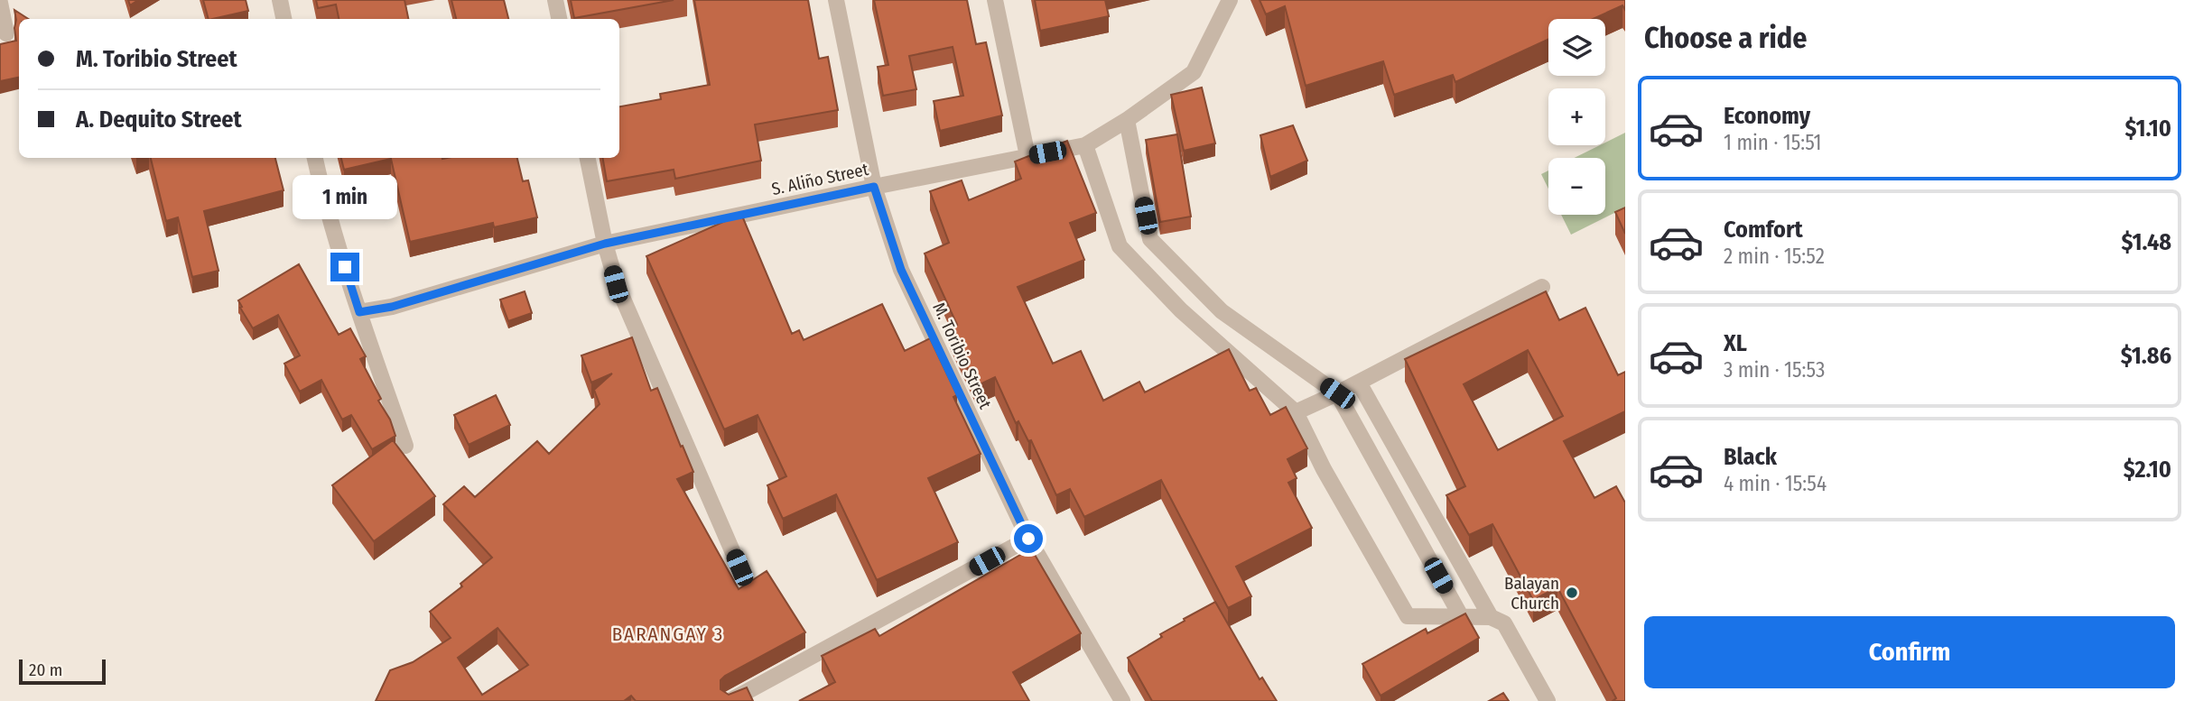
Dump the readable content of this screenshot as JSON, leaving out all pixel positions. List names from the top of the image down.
{
  "streets": {
    "street": ["S. Aliño Street", "M. Toribio Street"]
  },
  "crossings": [
    ["S. Aliño Street", "M. Toribio Street"]
  ],
  "districts": ["BARANGAY 3"],
  "places": ["Balayan Church"],
  "scale_bar": "20 m",
  "page": {
    "heading": "Choose a ride",
    "map_buttons": ["+", "−"],
    "banner": ["M. Toribio Street", "A. Dequito Street"],
    "list": [
      {
        "name": "Economy",
        "note": "1 min · 15:51",
        "value": "$1.10"
      },
      {
        "name": "Comfort",
        "note": "2 min · 15:52",
        "value": "$1.48"
      },
      {
        "name": "XL",
        "note": "3 min · 15:53",
        "value": "$1.86"
      },
      {
        "name": "Black",
        "note": "4 min · 15:54",
        "value": "$2.10"
      }
    ],
    "bubble": "1 min",
    "buttons": "Confirm",
    "scale": "20 m"
  }
}
